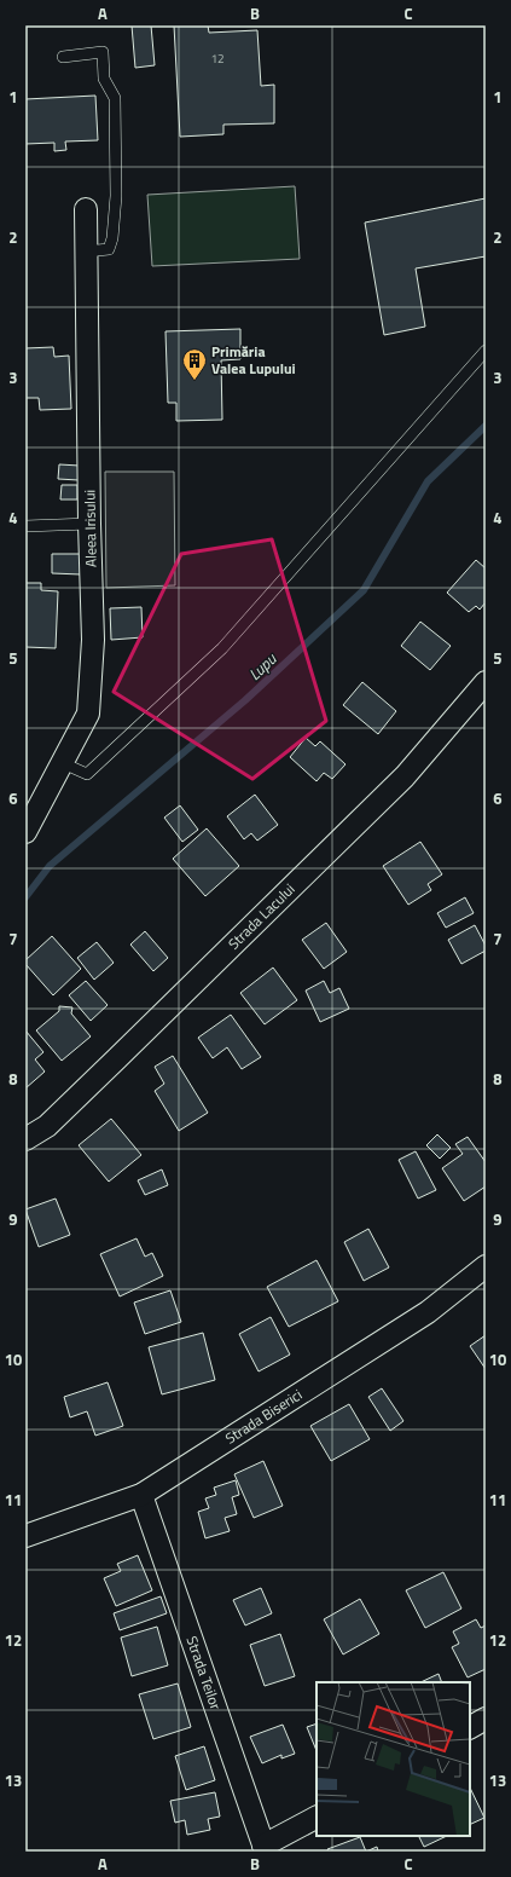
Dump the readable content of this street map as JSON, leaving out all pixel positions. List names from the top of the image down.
{
  "streets": {
    "street": [
      "Aleea Irisului",
      "Strada Lacului",
      "Strada Biserici",
      "Strada Teilor"
    ]
  },
  "crossings": [
    ["Strada Biserici", "Strada Teilor"]
  ],
  "water": ["Lupu"],
  "places": {
    "building": ["Primăria Valea Lupului"]
  },
  "house_numbers": ["12"],
  "grid": {
    "columns": ["A", "B", "C"],
    "rows": [
      "1",
      "2",
      "3",
      "4",
      "5",
      "6",
      "7",
      "8",
      "9",
      "10",
      "11",
      "12",
      "13"
    ]
  }
}
